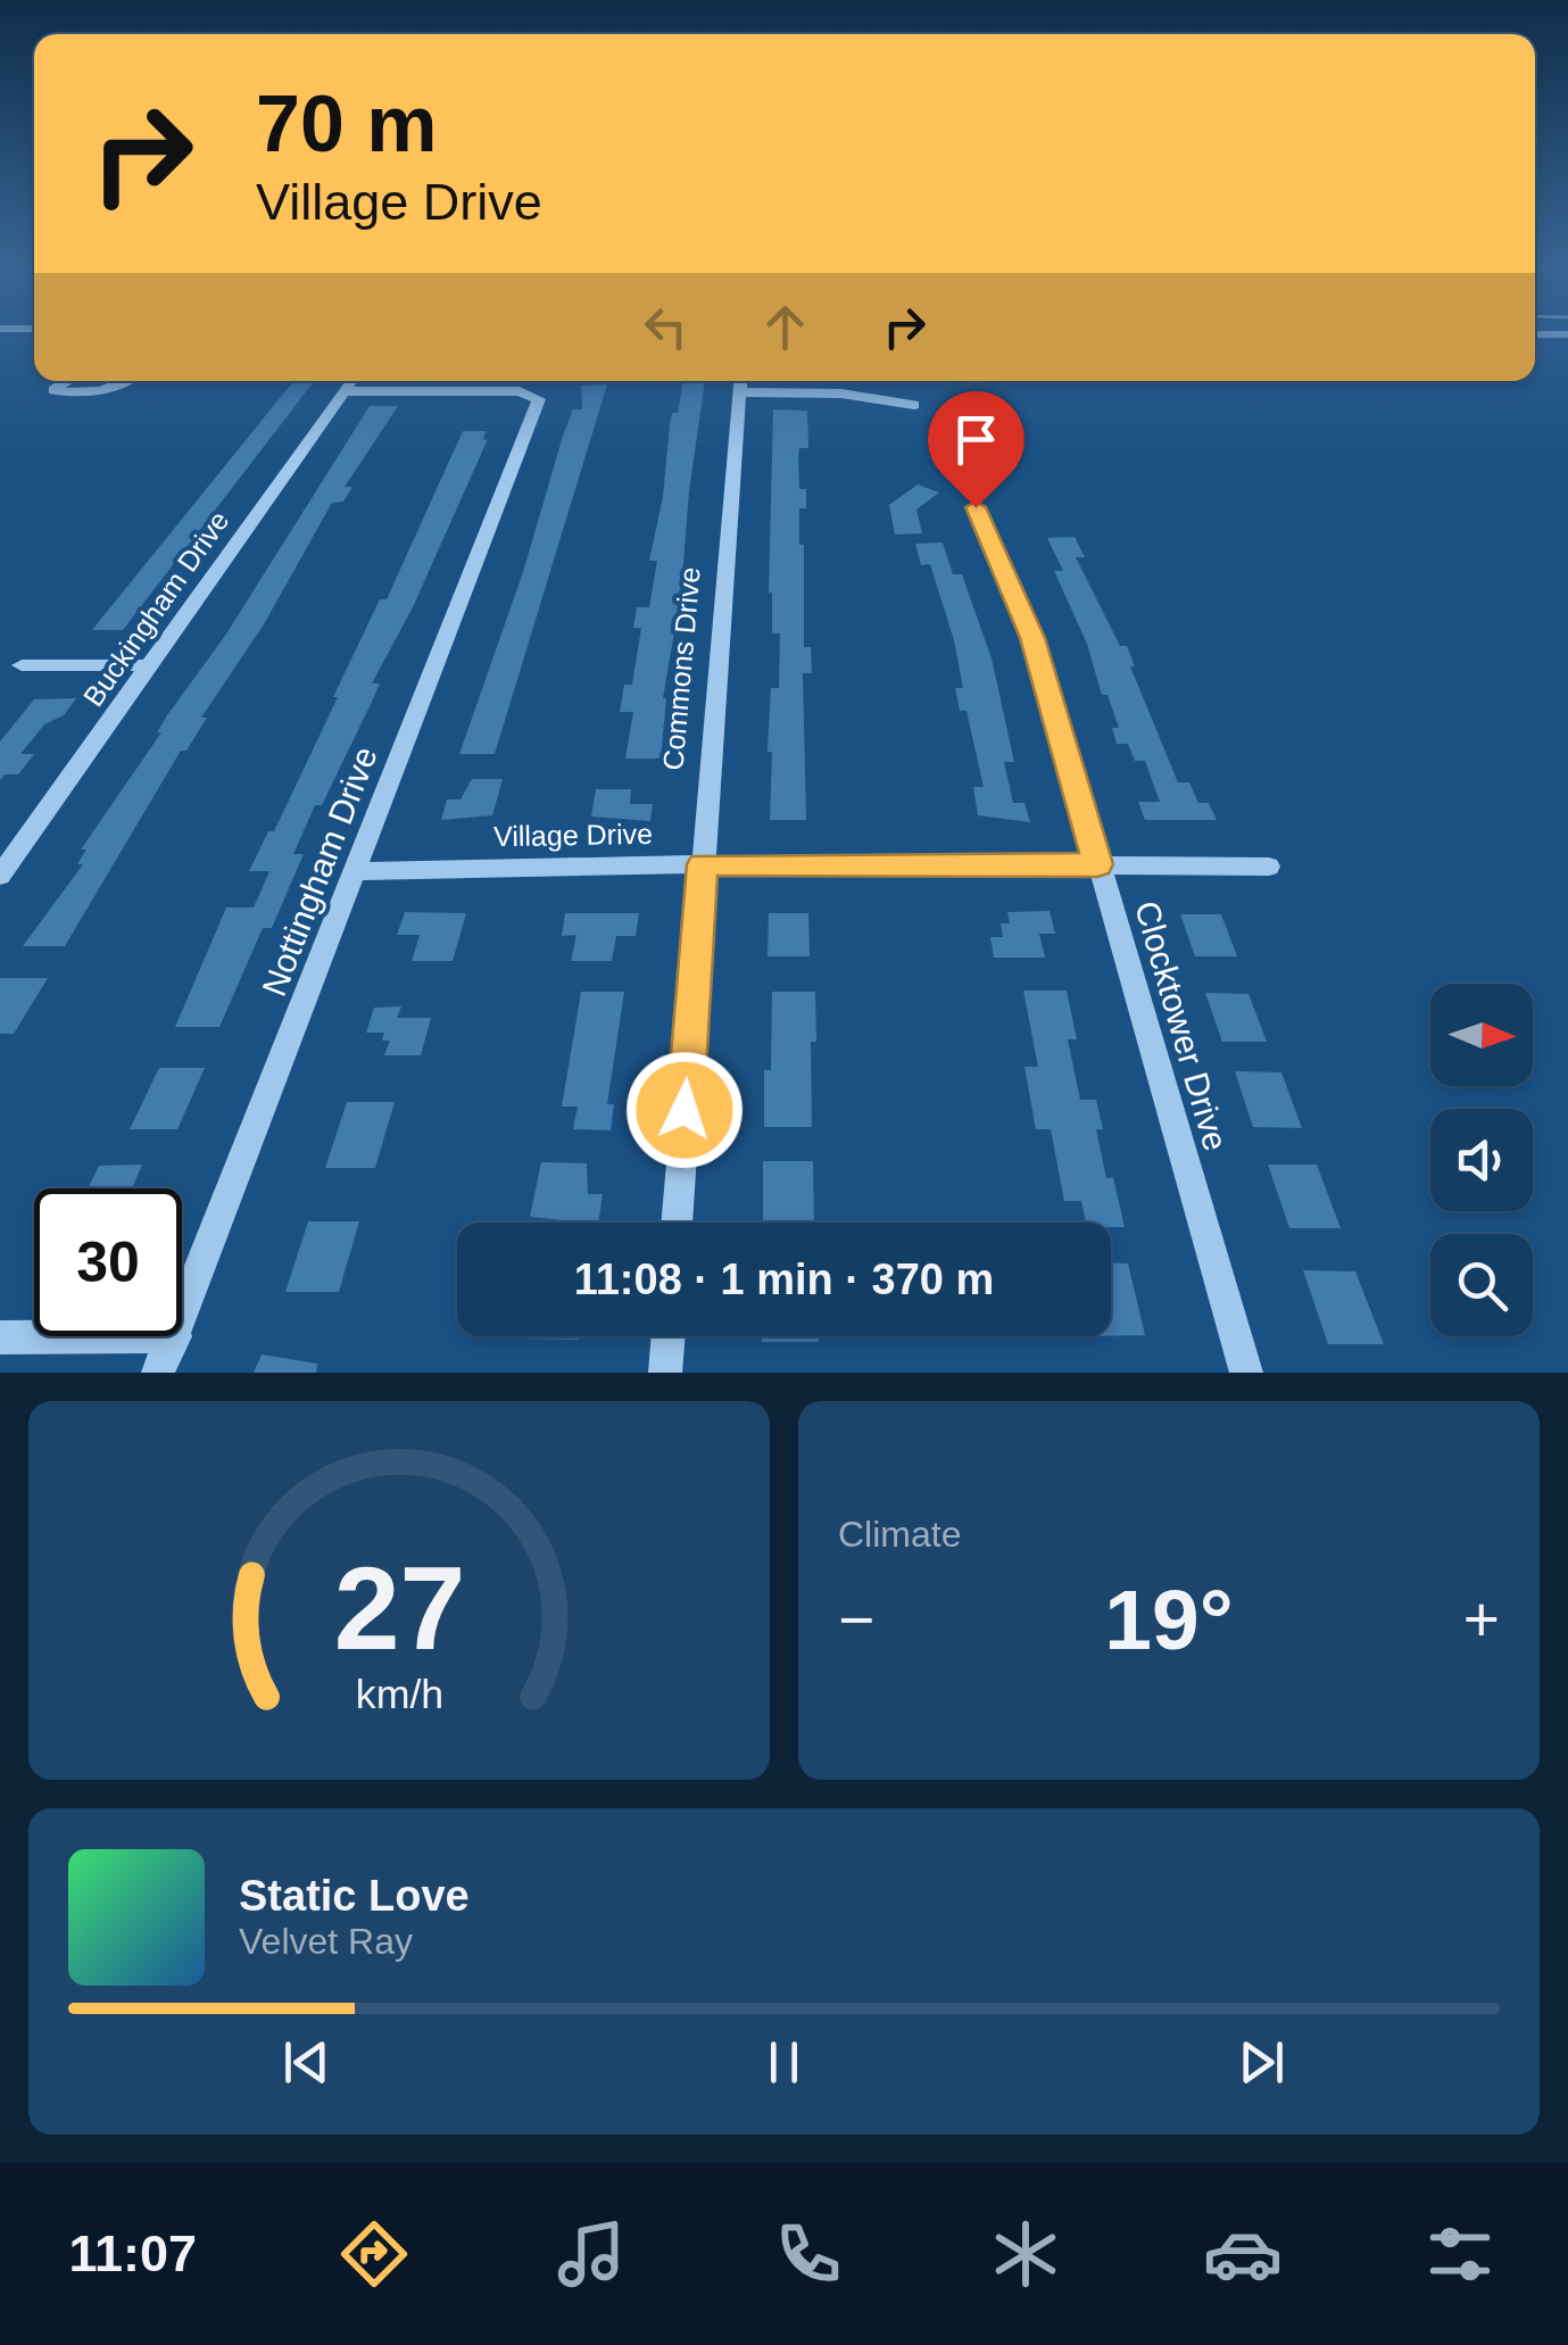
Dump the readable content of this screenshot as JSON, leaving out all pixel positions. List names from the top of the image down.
{
  "streets": {
    "street": [
      "Buckingham Drive",
      "Commons Drive",
      "Village Drive",
      "Nottingham Drive",
      "Clocktower Drive"
    ]
  },
  "crossings": [
    ["Buckingham Drive", "Nottingham Drive"],
    ["Commons Drive", "Village Drive"],
    ["Village Drive", "Nottingham Drive"],
    ["Village Drive", "Clocktower Drive"]
  ],
  "north": "right",
  "page": {
    "turn": ["70 m", "Village Drive"],
    "limit": "30",
    "trip": "11:08 · 1 min · 370 m",
    "tile": "Climate",
    "heat": ["−", "19°", "+"],
    "song": ["Static Love", "Velvet Ray"],
    "tabs": "11:07",
    "gauge": ["27", "km/h"]
  }
}
